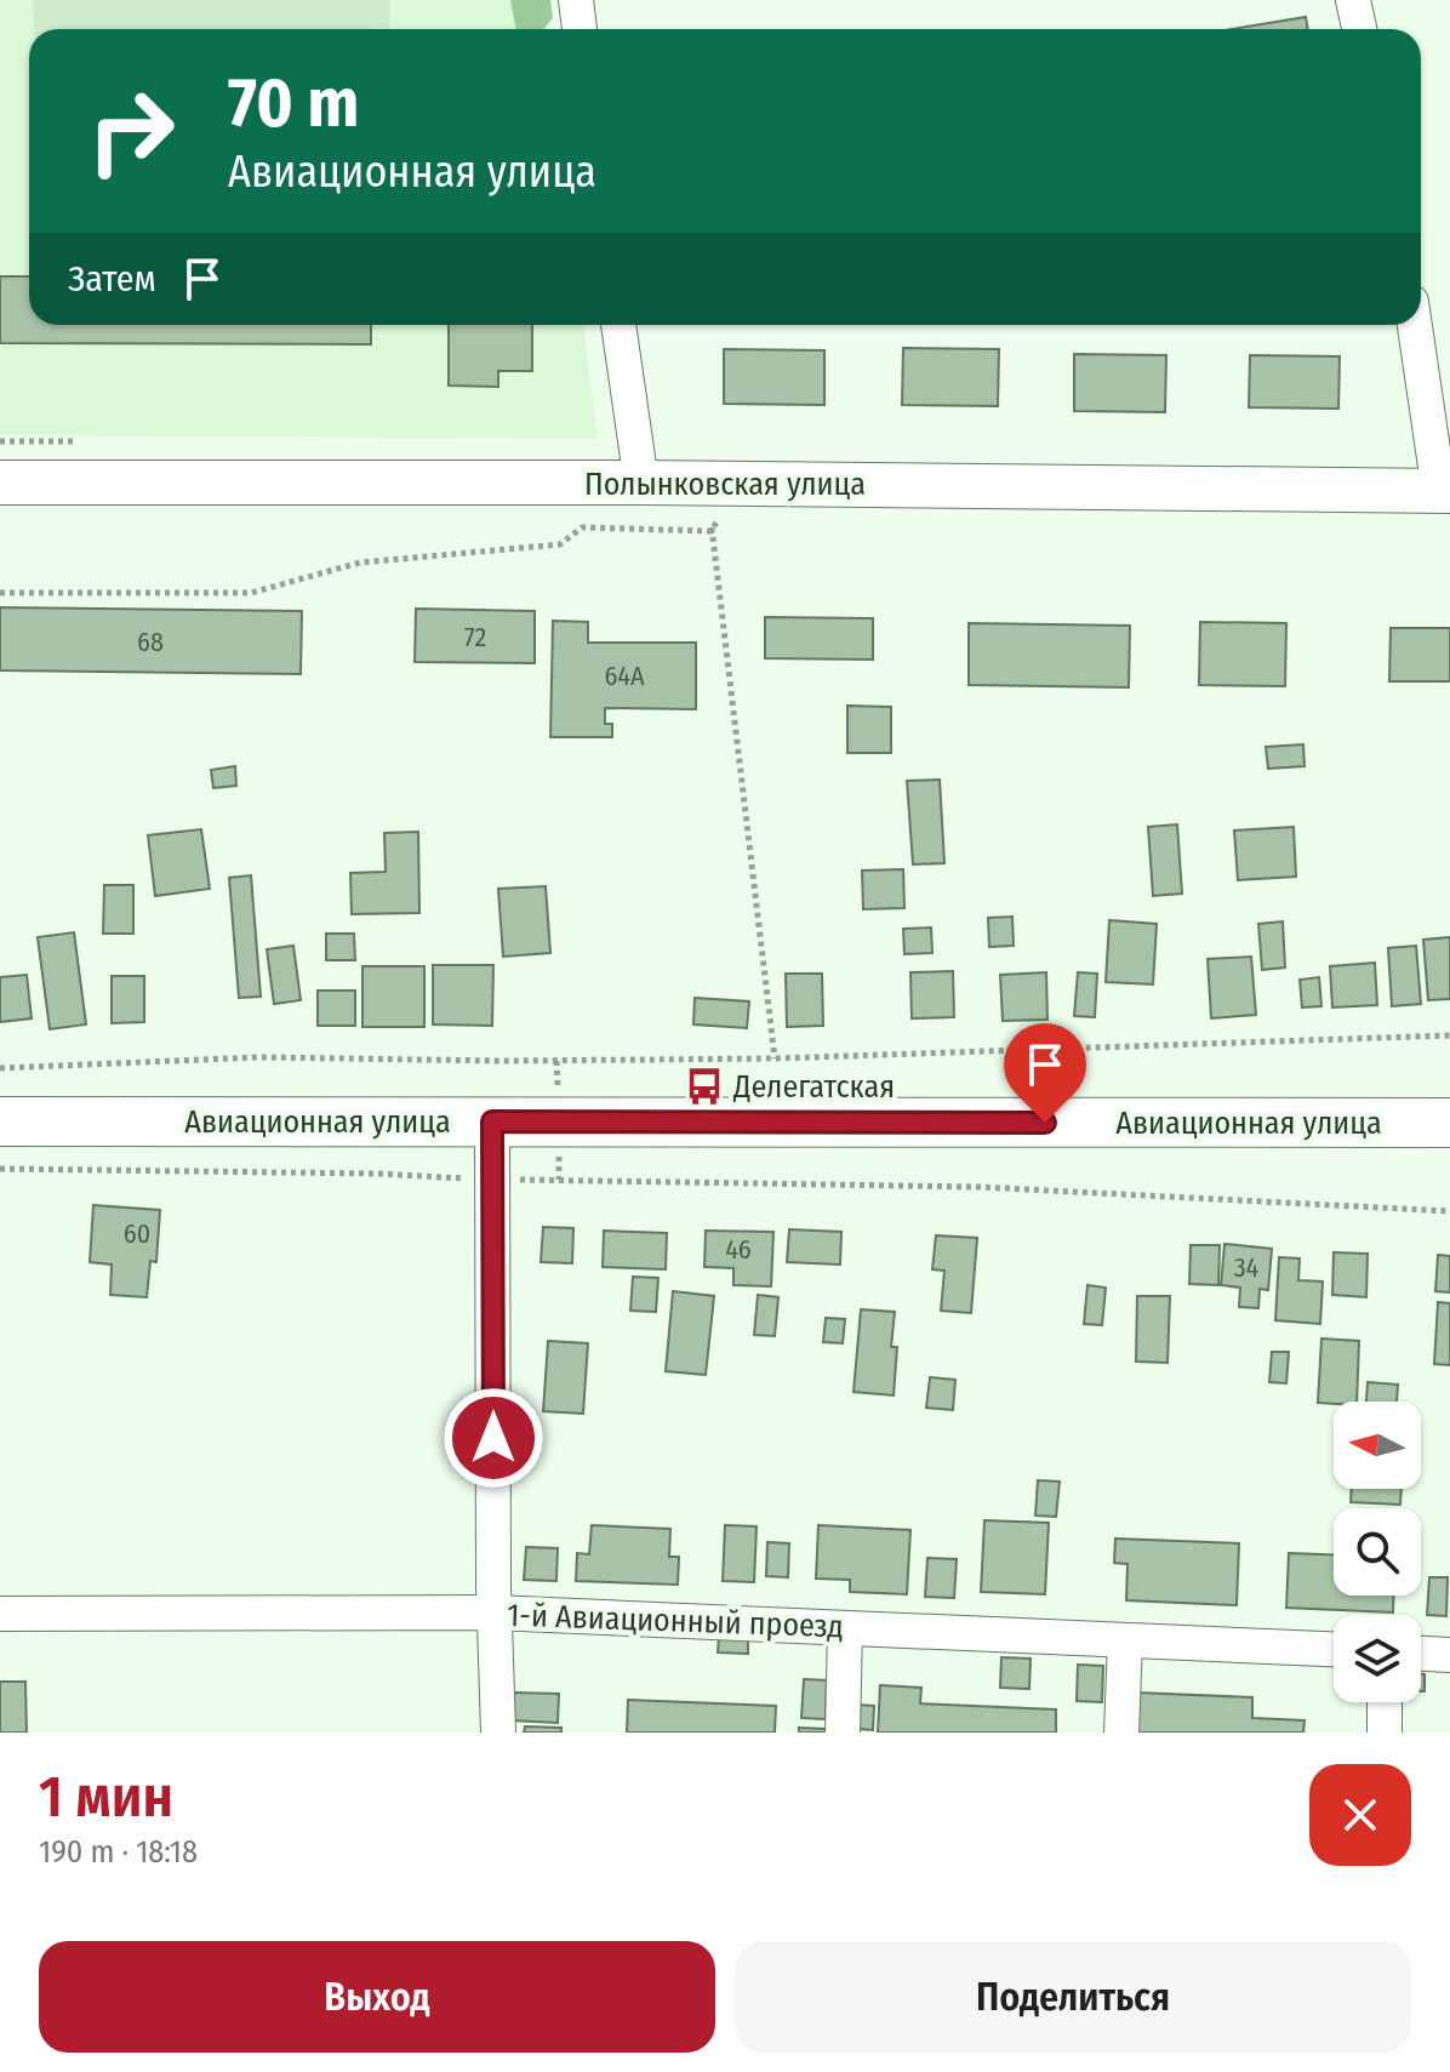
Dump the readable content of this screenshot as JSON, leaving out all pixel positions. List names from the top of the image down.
{
  "streets": {
    "main road": ["Авиационная улица"],
    "street": ["Полынковская улица", "1-й Авиационный проезд"]
  },
  "places": {
    "bus stop": ["Делегатская"]
  },
  "house_numbers": [
    "72",
    "68",
    "64А",
    "60",
    "46",
    "34"
  ],
  "north": "left",
  "page": {
    "turn": ["70 m", "Авиационная улица"],
    "then": "Затем",
    "heading": ["1 мин", "190 m · 18:18"],
    "buttons": ["Выход", "Поделиться"]
  }
}
